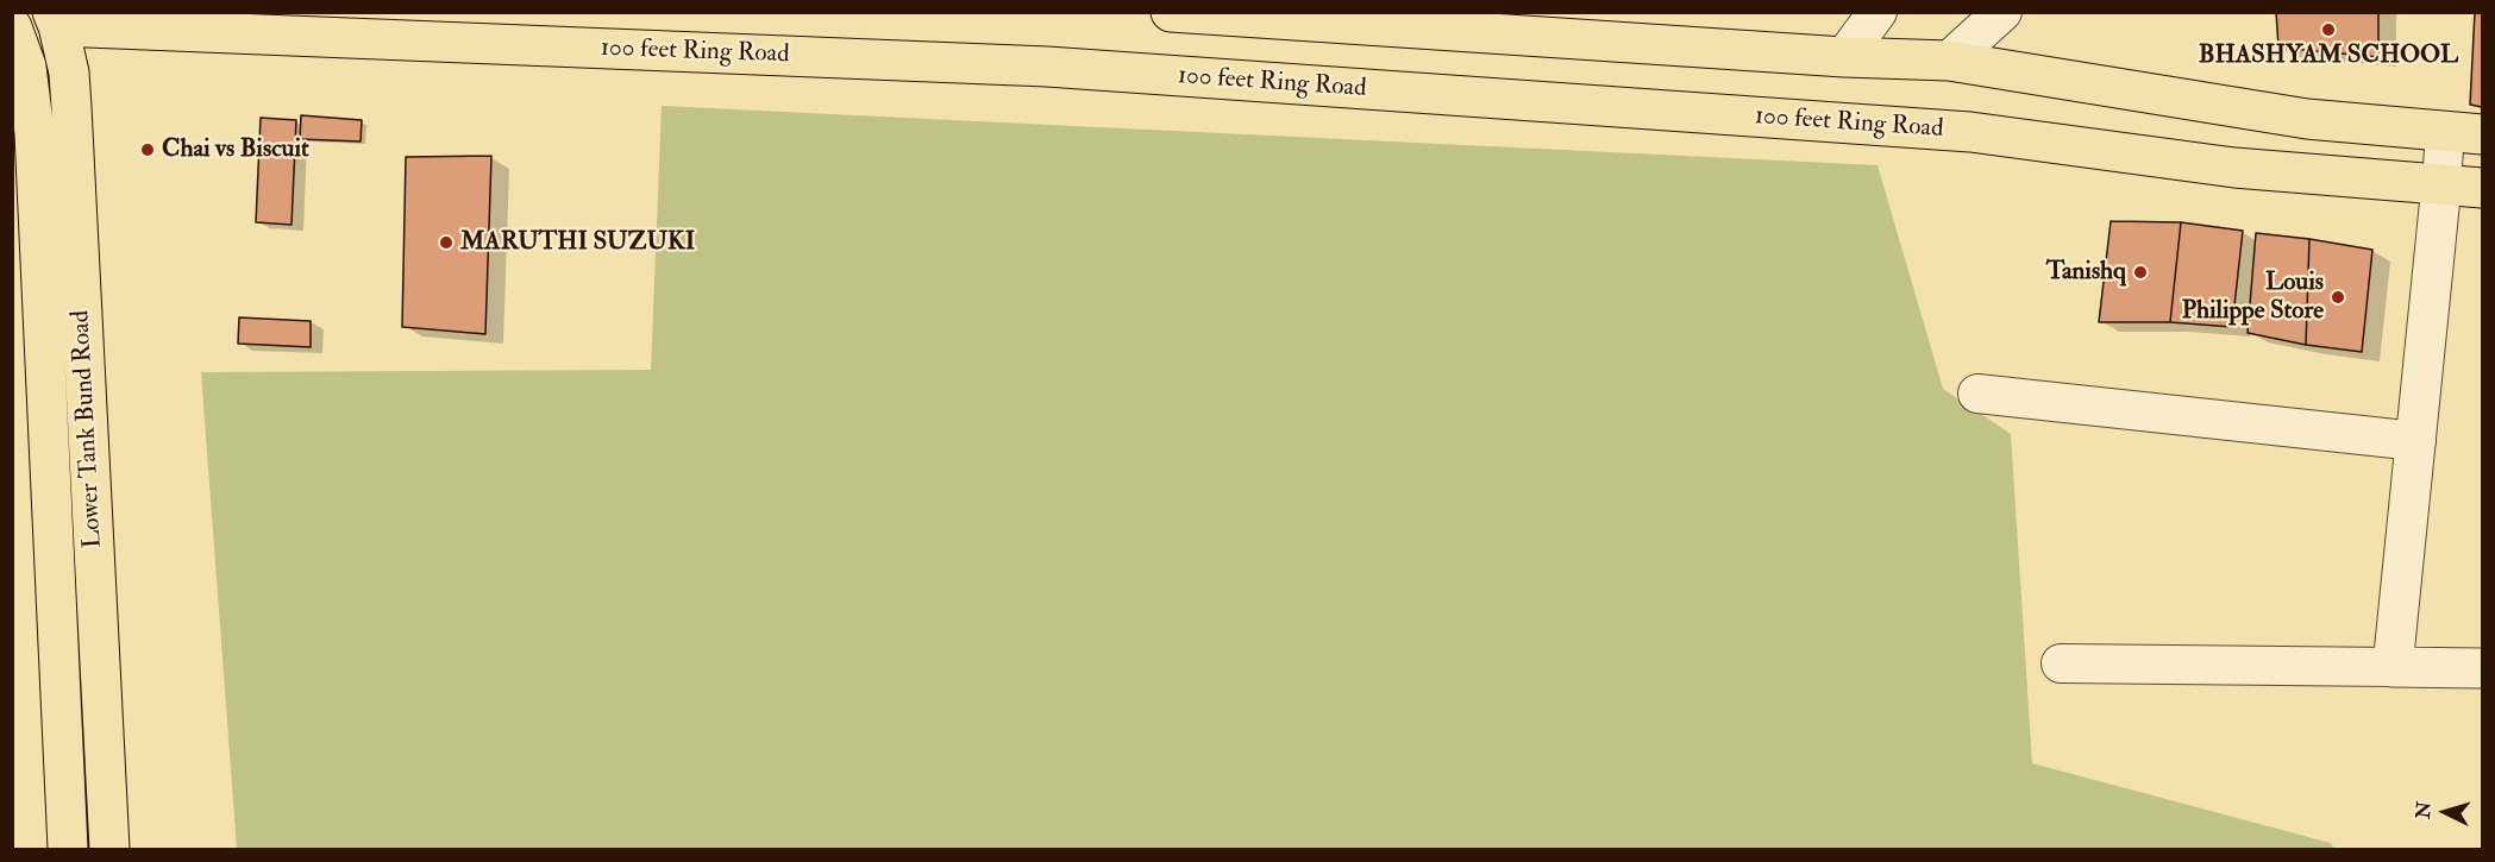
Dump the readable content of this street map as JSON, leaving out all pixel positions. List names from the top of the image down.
{
  "streets": {
    "main road": ["100 feet Ring Road", "Lower Tank Bund Road"]
  },
  "crossings": [
    ["100 feet Ring Road", "Lower Tank Bund Road"]
  ],
  "places": [
    "BHASHYAM SCHOOL",
    "Chai vs Biscuit",
    "MARUTHI SUZUKI",
    "Tanishq",
    "Louis Philippe Store"
  ],
  "north": "left"
}
